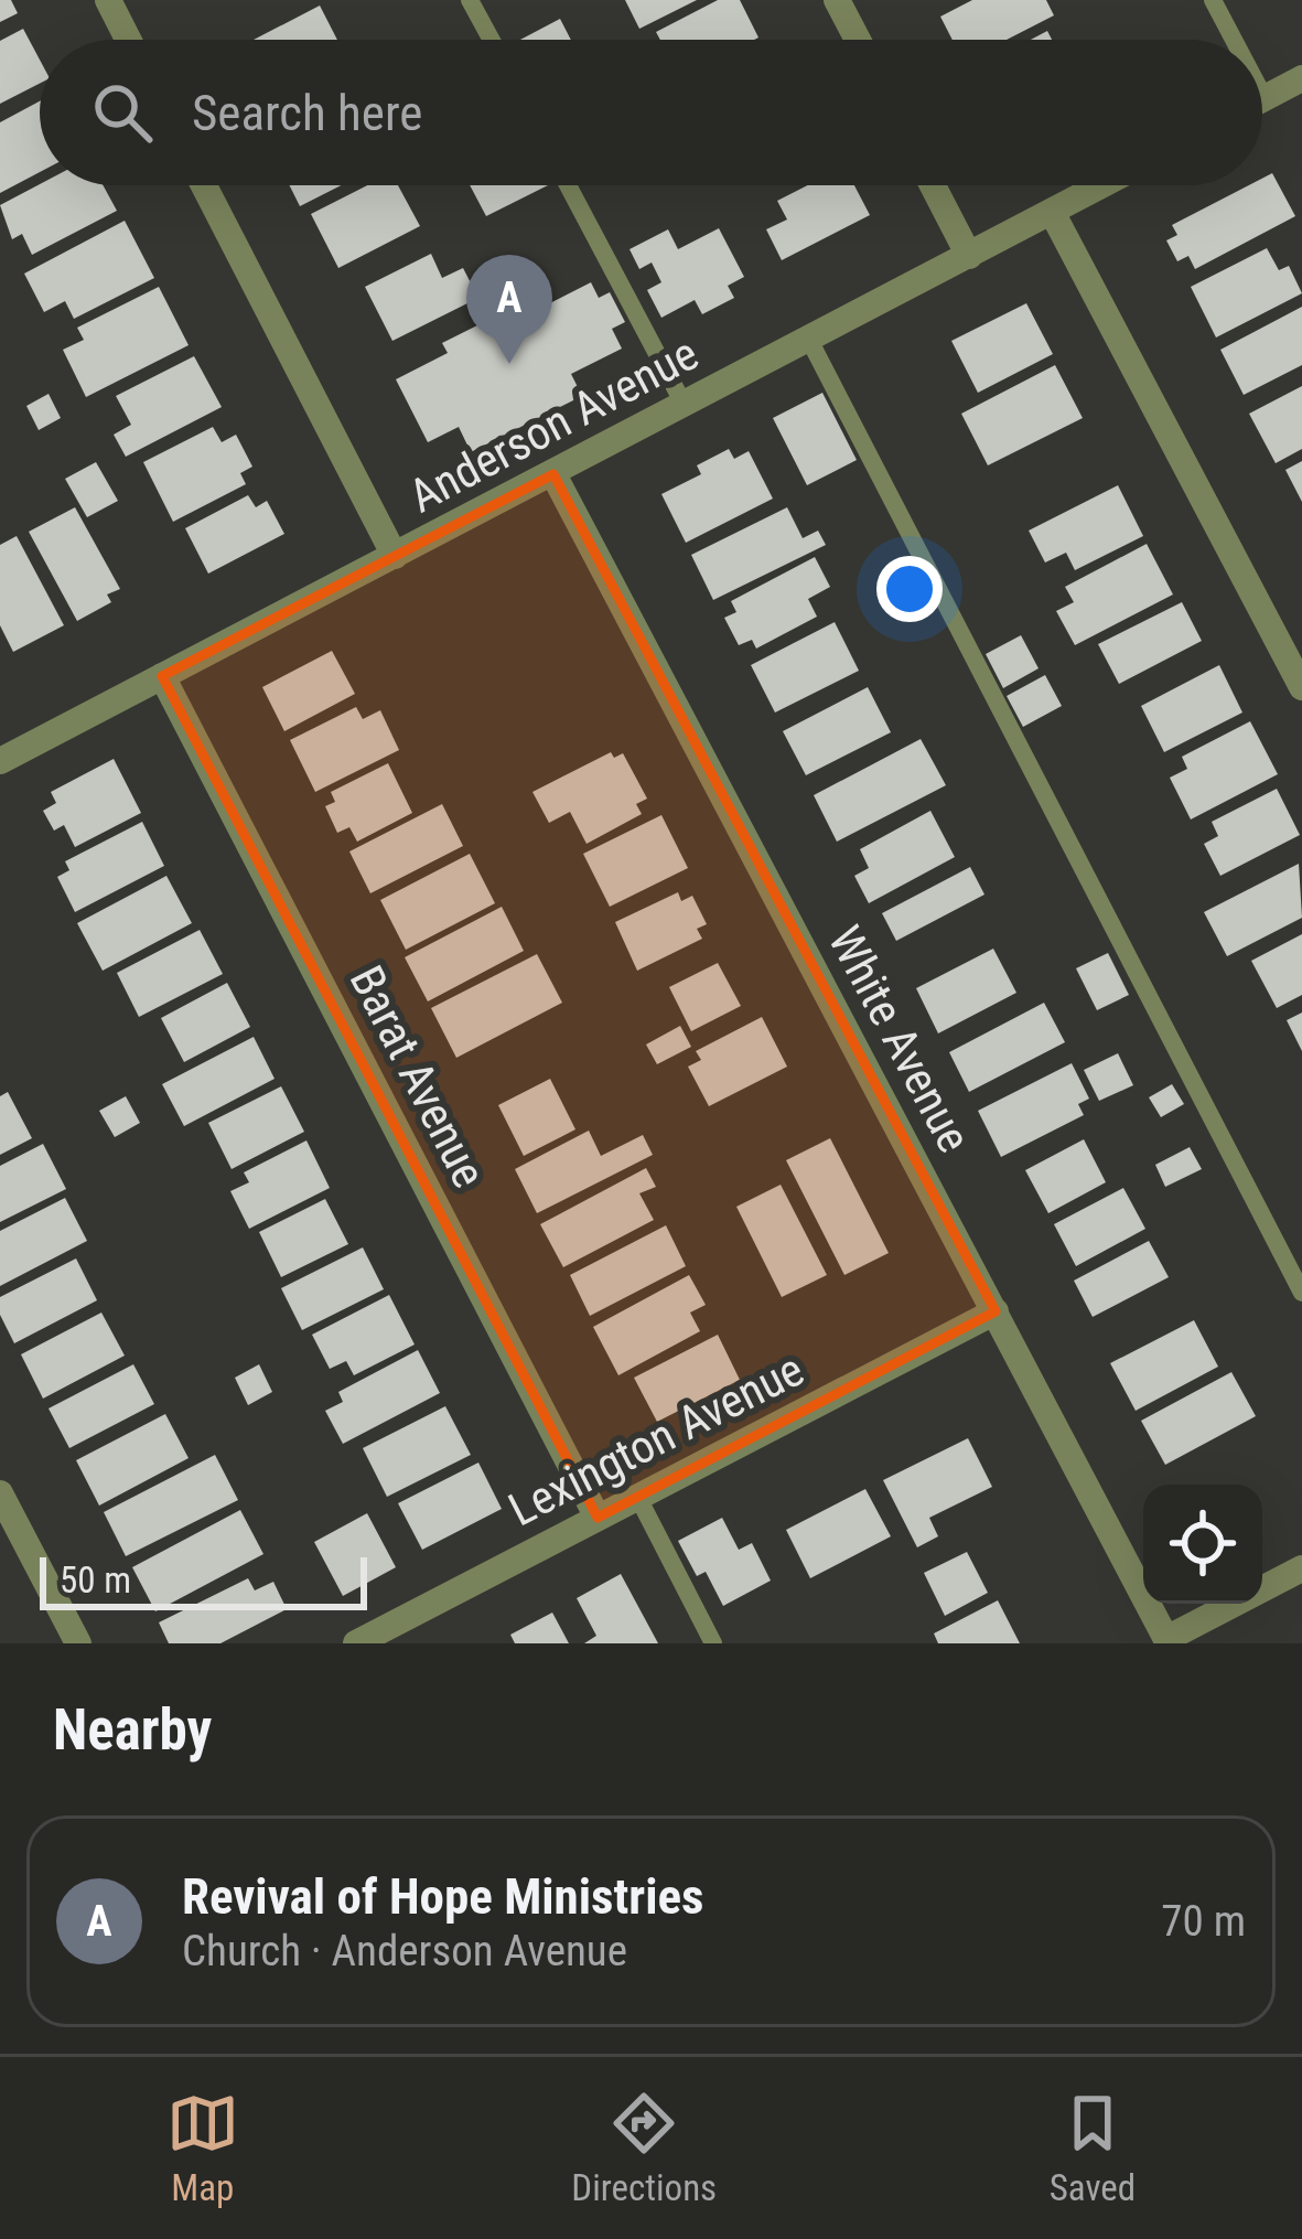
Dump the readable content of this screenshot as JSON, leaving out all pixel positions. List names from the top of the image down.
{
  "streets": {
    "street": [
      "Anderson Avenue",
      "White Avenue",
      "Barat Avenue",
      "Lexington Avenue"
    ]
  },
  "crossings": [
    ["Anderson Avenue", "White Avenue"],
    ["Anderson Avenue", "Barat Avenue"],
    ["White Avenue", "Lexington Avenue"],
    ["Barat Avenue", "Lexington Avenue"]
  ],
  "scale_bar": "50 m",
  "page": {
    "search": "Search here",
    "pins": "A",
    "scale": "50 m",
    "heading": "Nearby",
    "list": [
      {
        "mark": "A",
        "name": "Revival of Hope Ministries",
        "note": "Church · Anderson Avenue",
        "value": "70 m"
      }
    ],
    "nav": ["Map", "Directions", "Saved"]
  }
}
